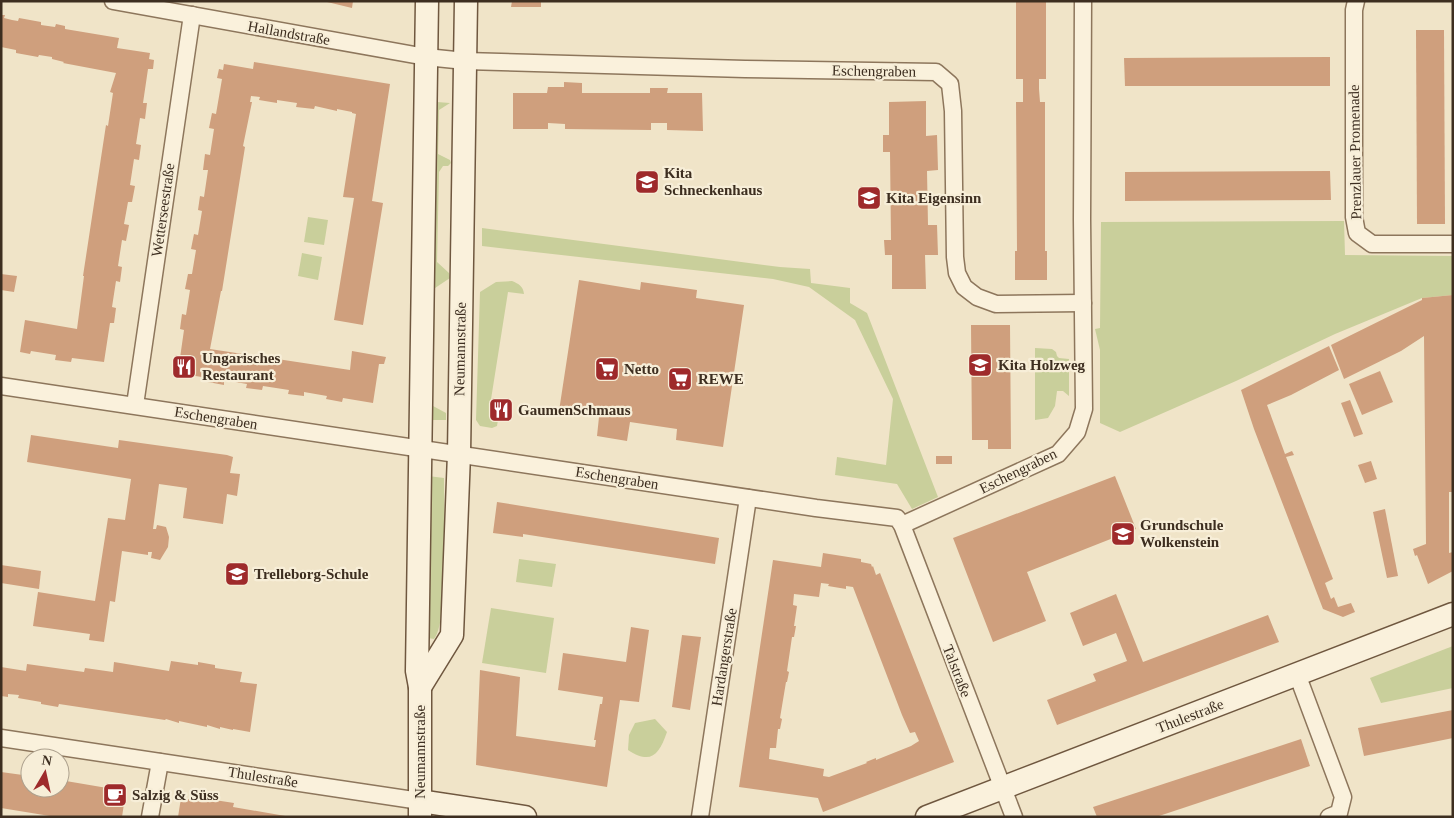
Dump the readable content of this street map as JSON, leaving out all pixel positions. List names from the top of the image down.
{
  "streets": {
    "street": [
      "Hallandstraße",
      "Eschengraben",
      "Prenzlauer Promenade",
      "Wetterseestraße",
      "Neumannstraße",
      "Hardangerstraße",
      "Talstraße",
      "Thulestraße"
    ]
  },
  "crossings": [
    ["Hallandstraße", "Eschengraben"],
    ["Hallandstraße", "Wetterseestraße"],
    ["Hallandstraße", "Neumannstraße"],
    ["Eschengraben", "Wetterseestraße"],
    ["Eschengraben", "Neumannstraße"],
    ["Eschengraben", "Hardangerstraße"],
    ["Eschengraben", "Talstraße"],
    ["Neumannstraße", "Thulestraße"],
    ["Talstraße", "Thulestraße"]
  ],
  "places": {
    "school or university": [
      "Kita Schneckenhaus",
      "Kita Eigensinn",
      "Kita Holzweg",
      "Grundschule Wolkenstein",
      "Trelleborg-Schule"
    ],
    "restaurant": ["Ungarisches Restaurant", "GaumenSchmaus"],
    "supermarket": ["Netto", "REWE"],
    "cafe": ["Salzig & Süss"]
  },
  "north": "top"
}
